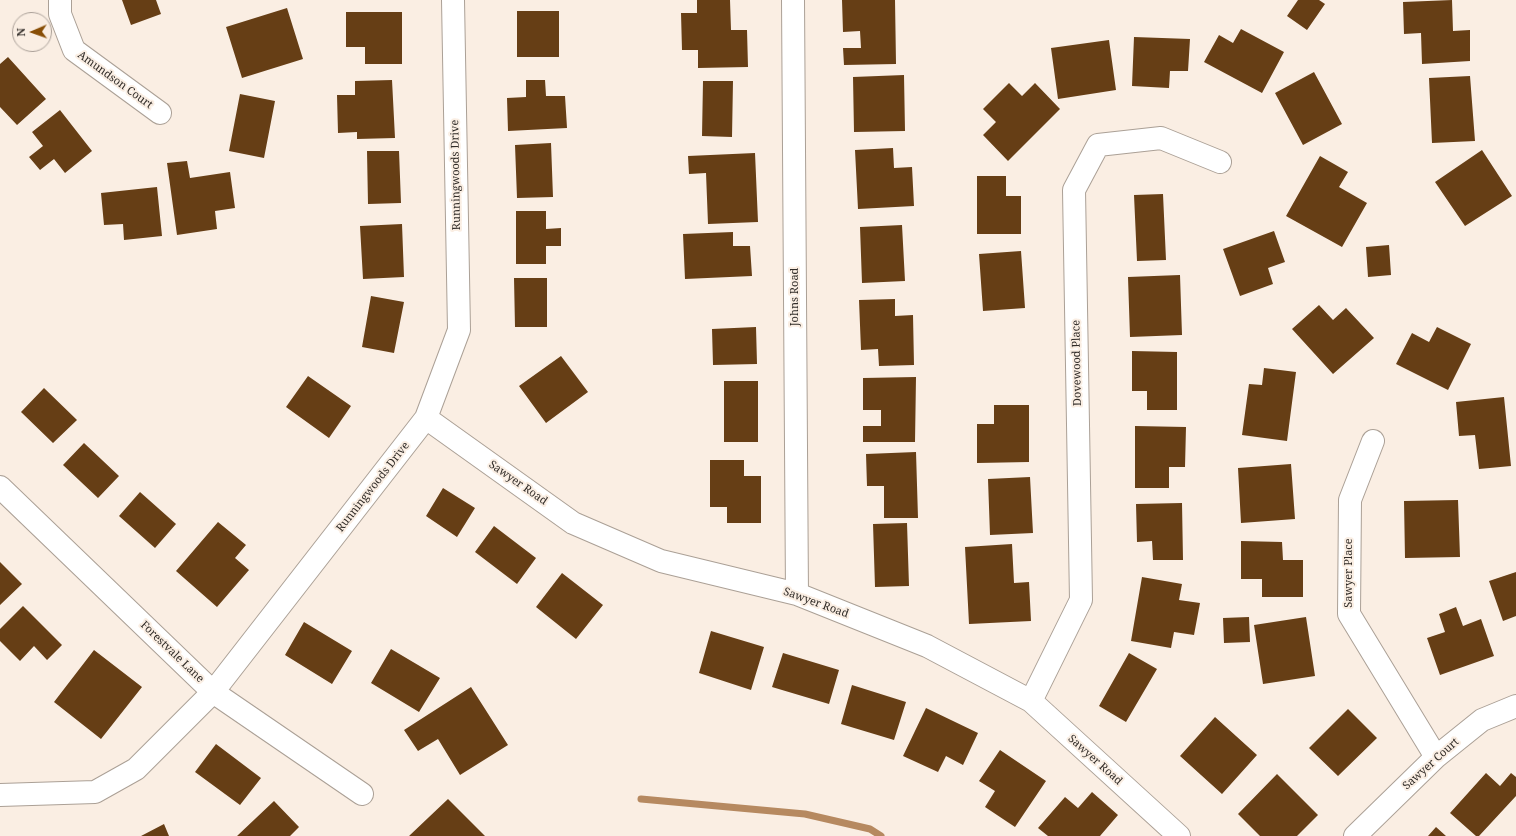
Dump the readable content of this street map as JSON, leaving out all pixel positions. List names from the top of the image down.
{
  "streets": {
    "street": [
      "Amundson Court",
      "Runningwoods Drive",
      "Johns Road",
      "Dovewood Place",
      "Sawyer Road",
      "Sawyer Place",
      "Forestvale Lane",
      "Sawyer Court"
    ]
  },
  "crossings": [
    ["Runningwoods Drive", "Sawyer Road"],
    ["Runningwoods Drive", "Forestvale Lane"],
    ["Johns Road", "Sawyer Road"],
    ["Dovewood Place", "Sawyer Road"],
    ["Sawyer Place", "Sawyer Court"]
  ],
  "north": "left"
}
